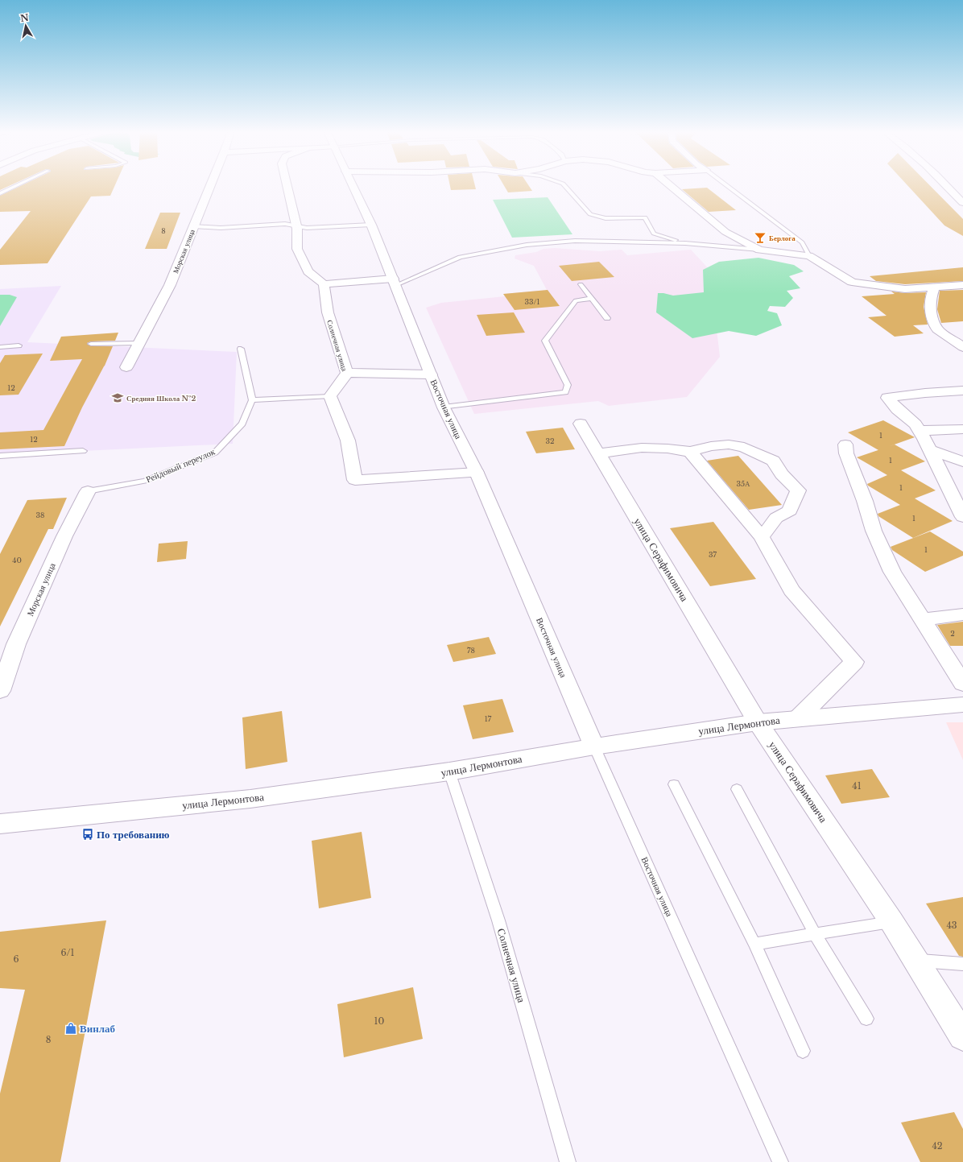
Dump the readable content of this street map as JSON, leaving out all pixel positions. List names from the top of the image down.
{
  "streets": {
    "street": [
      "Морская улица",
      "Солнечная улица",
      "Восточная улица",
      "улица Серафимовича",
      "улица Лермонтова"
    ],
    "lane": ["Рейдовый переулок"]
  },
  "crossings": [
    ["Морская улица", "Рейдовый переулок"],
    ["Солнечная улица", "улица Лермонтова"],
    ["Восточная улица", "улица Лермонтова"],
    ["улица Серафимовича", "улица Лермонтова"]
  ],
  "places": {
    "bar": ["Берлога"],
    "school or university": ["Средняя Школа №2"],
    "bus stop": ["По требованию"],
    "shop": ["Винлаб"]
  },
  "house_numbers": [
    "8",
    "33/1",
    "12",
    "1",
    "12",
    "32",
    "1",
    "35А",
    "1",
    "38",
    "1",
    "1",
    "37",
    "40",
    "2",
    "78",
    "17",
    "41",
    "43",
    "6/1",
    "6",
    "10",
    "8",
    "42"
  ],
  "north": "top"
}
